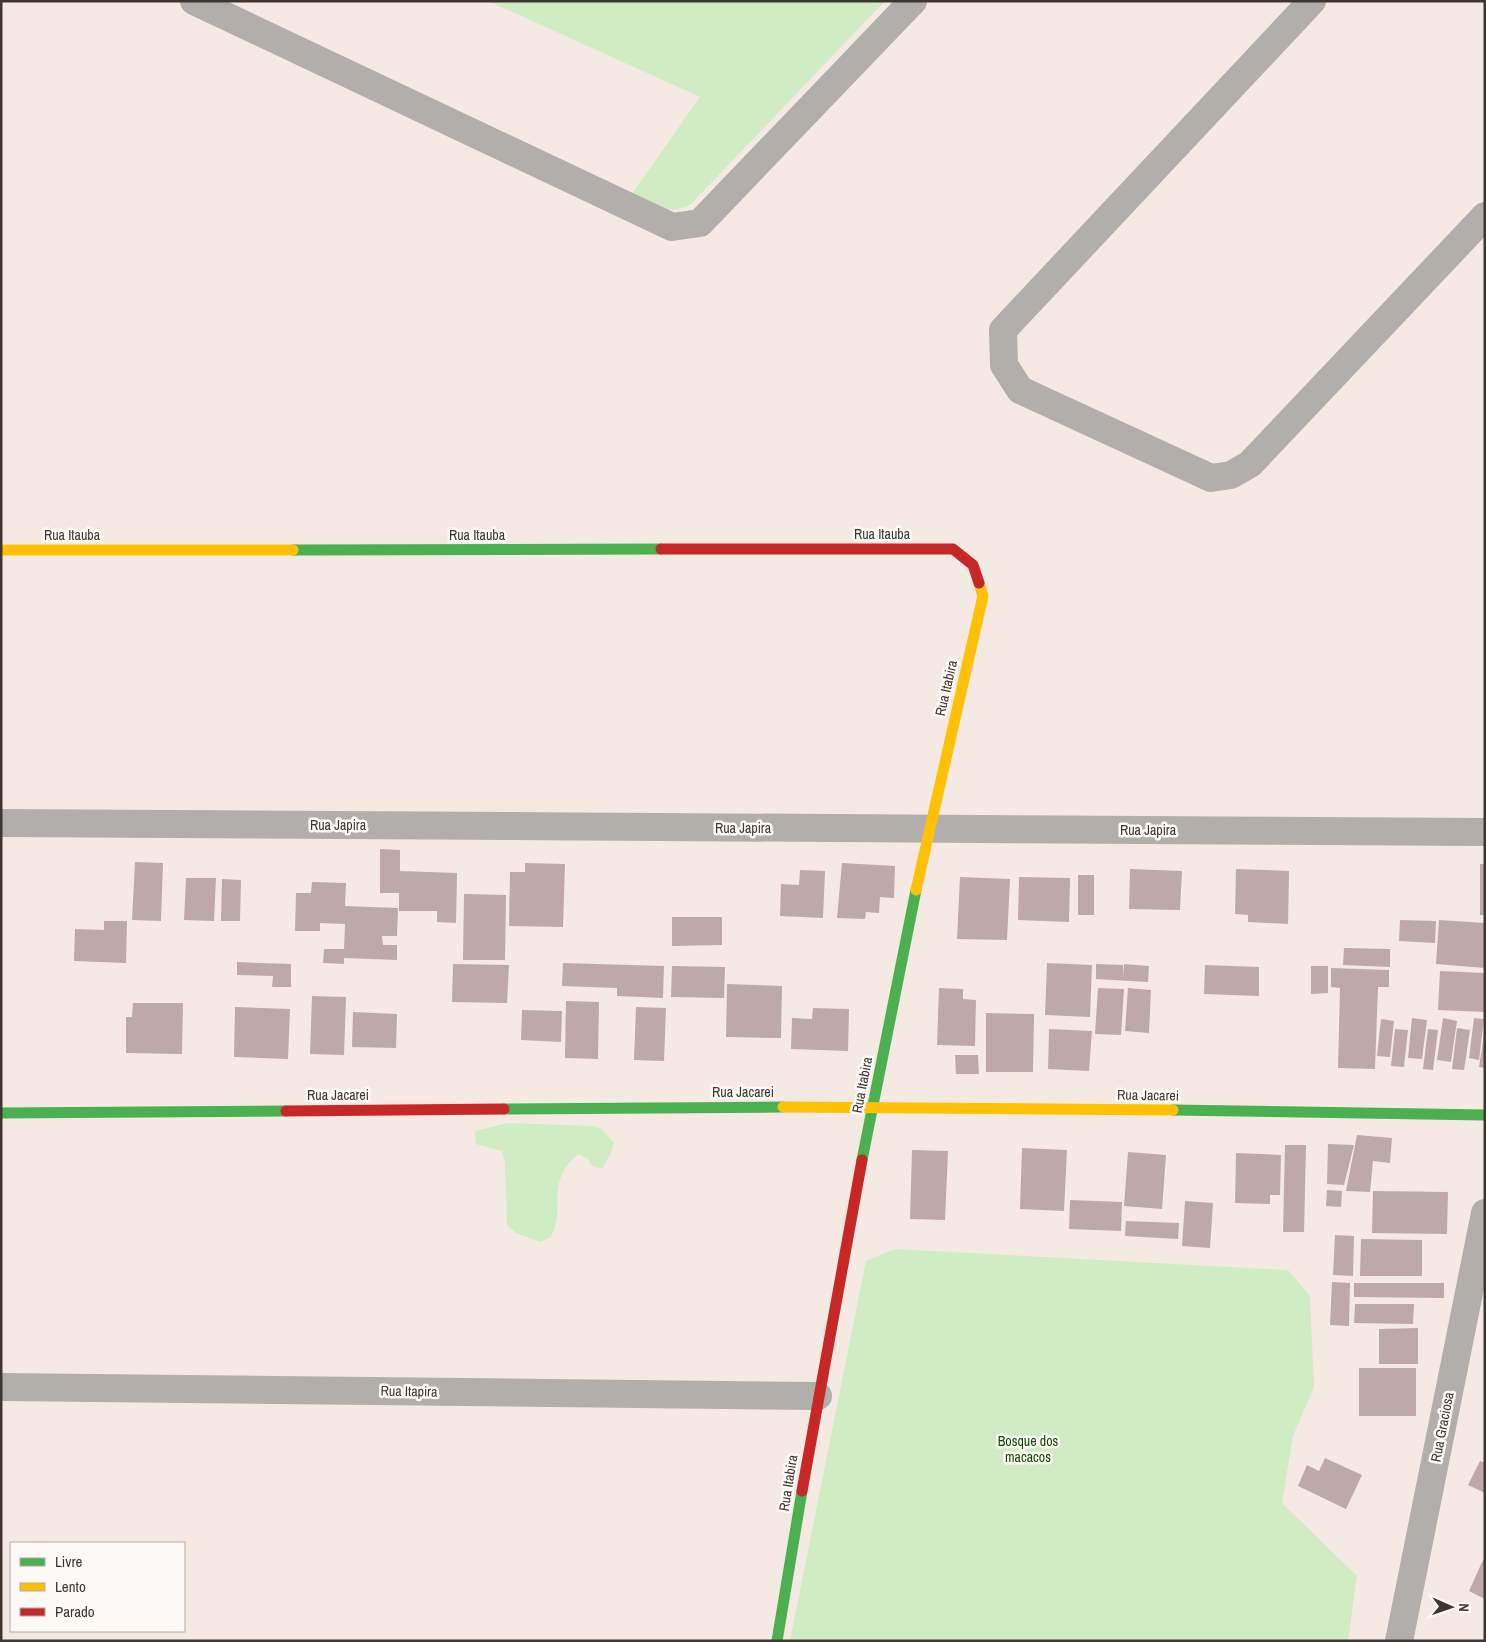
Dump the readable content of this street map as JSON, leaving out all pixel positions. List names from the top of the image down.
{
  "streets": {
    "street": [
      "Rua Itauba",
      "Rua Itabira",
      "Rua Japira",
      "Rua Jacarei",
      "Rua Itapira",
      "Rua Graciosa"
    ]
  },
  "crossings": [
    ["Rua Itauba", "Rua Itabira"],
    ["Rua Itabira", "Rua Japira"],
    ["Rua Itabira", "Rua Jacarei"],
    ["Rua Itabira", "Rua Itapira"]
  ],
  "parks": ["Bosque dos macacos"],
  "legend": ["Livre", "Lento", "Parado"],
  "north": "right"
}
